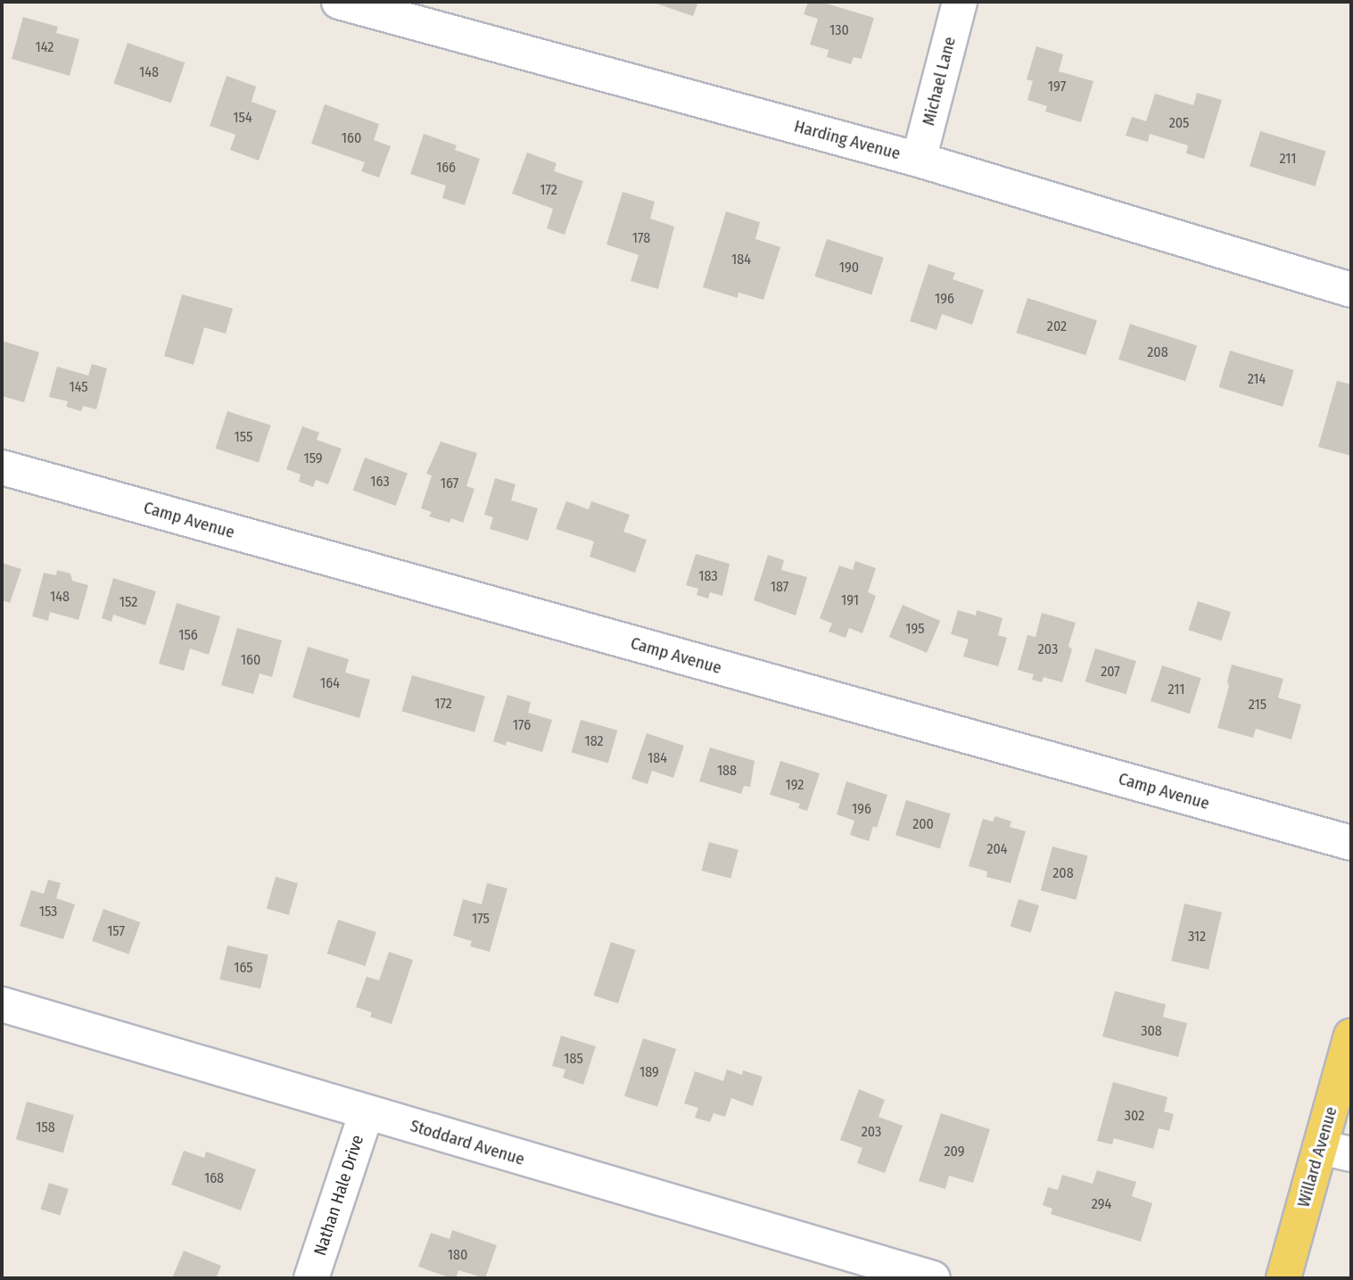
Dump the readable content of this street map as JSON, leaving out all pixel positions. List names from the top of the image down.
{
  "streets": {
    "main road": ["Willard Avenue"],
    "street": [
      "Michael Lane",
      "Harding Avenue",
      "Camp Avenue",
      "Stoddard Avenue",
      "Nathan Hale Drive"
    ]
  },
  "crossings": [
    ["Michael Lane", "Harding Avenue"],
    ["Stoddard Avenue", "Nathan Hale Drive"]
  ],
  "house_numbers": [
    "130",
    "142",
    "148",
    "197",
    "154",
    "205",
    "160",
    "211",
    "166",
    "172",
    "178",
    "184",
    "190",
    "196",
    "202",
    "208",
    "214",
    "145",
    "155",
    "159",
    "163",
    "167",
    "183",
    "187",
    "148",
    "191",
    "152",
    "195",
    "156",
    "203",
    "160",
    "207",
    "164",
    "211",
    "172",
    "215",
    "176",
    "182",
    "184",
    "188",
    "192",
    "196",
    "200",
    "204",
    "208",
    "153",
    "175",
    "157",
    "312",
    "165",
    "308",
    "185",
    "189",
    "302",
    "158",
    "203",
    "209",
    "168",
    "294",
    "180"
  ]
}
